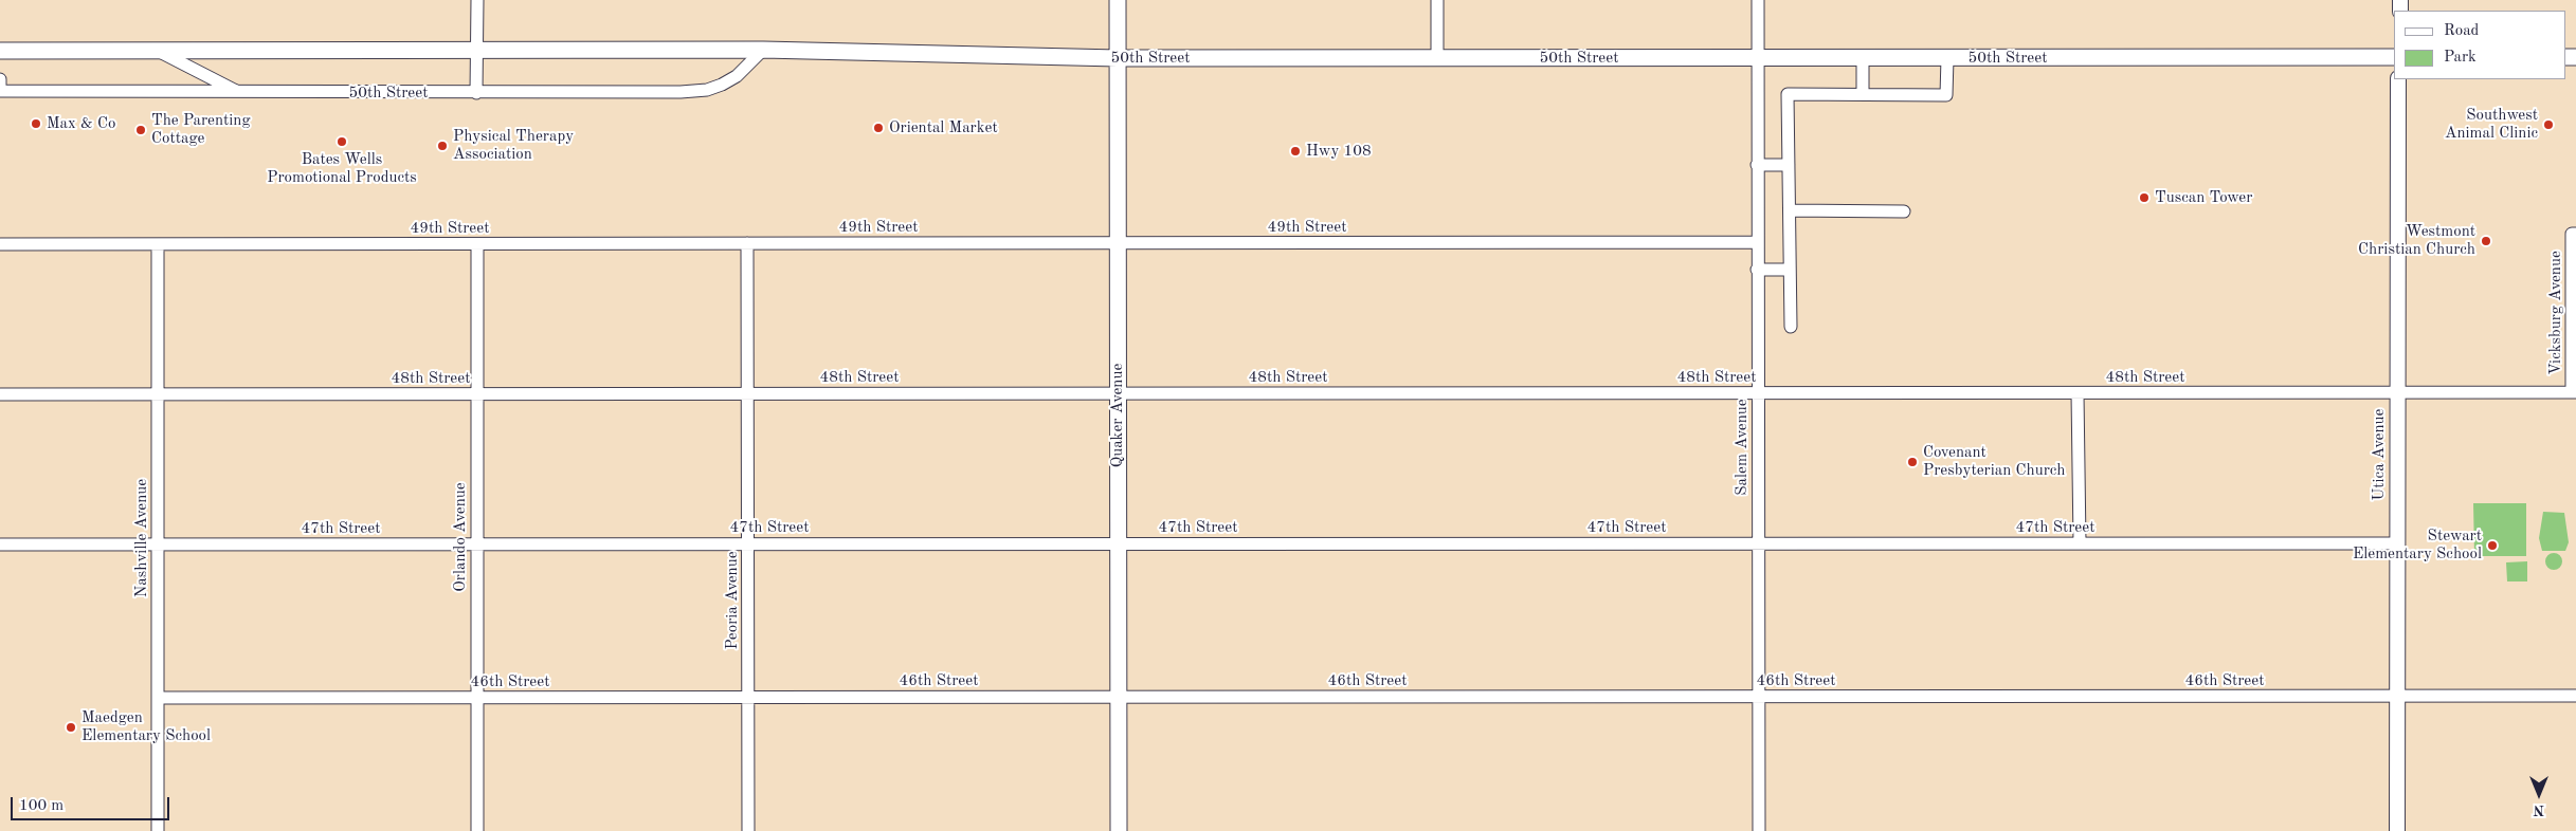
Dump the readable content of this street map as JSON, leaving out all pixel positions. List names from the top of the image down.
{
  "streets": {
    "main road": ["50th Street", "Quaker Avenue"],
    "street": [
      "49th Street",
      "Vicksburg Avenue",
      "48th Street",
      "Salem Avenue",
      "Utica Avenue",
      "47th Street",
      "Orlando Avenue",
      "Nashville Avenue",
      "Peoria Avenue",
      "46th Street"
    ]
  },
  "crossings": [
    ["50th Street", "Quaker Avenue"],
    ["50th Street", "Salem Avenue"],
    ["49th Street", "Quaker Avenue"],
    ["49th Street", "Salem Avenue"],
    ["49th Street", "Orlando Avenue"],
    ["49th Street", "Nashville Avenue"],
    ["49th Street", "Peoria Avenue"],
    ["Vicksburg Avenue", "48th Street"],
    ["48th Street", "Quaker Avenue"],
    ["48th Street", "Salem Avenue"],
    ["48th Street", "Utica Avenue"],
    ["48th Street", "Orlando Avenue"],
    ["48th Street", "Nashville Avenue"],
    ["48th Street", "Peoria Avenue"],
    ["Quaker Avenue", "47th Street"],
    ["Quaker Avenue", "46th Street"],
    ["Salem Avenue", "47th Street"],
    ["Salem Avenue", "46th Street"],
    ["Utica Avenue", "47th Street"],
    ["Utica Avenue", "46th Street"],
    ["47th Street", "Orlando Avenue"],
    ["47th Street", "Nashville Avenue"],
    ["47th Street", "Peoria Avenue"],
    ["Orlando Avenue", "46th Street"],
    ["Nashville Avenue", "46th Street"],
    ["Peoria Avenue", "46th Street"]
  ],
  "places": [
    "Max & Co",
    "Southwest Animal Clinic",
    "Oriental Market",
    "The Parenting Cottage",
    "Bates Wells Promotional Products",
    "Physical Therapy Association",
    "Hwy 108",
    "Tuscan Tower",
    "Westmont Christian Church",
    "Covenant Presbyterian Church",
    "Stewart Elementary School",
    "Maedgen Elementary School"
  ],
  "legend": ["Road", "Park"],
  "scale_bar": "100 m",
  "north": "bottom"
}
